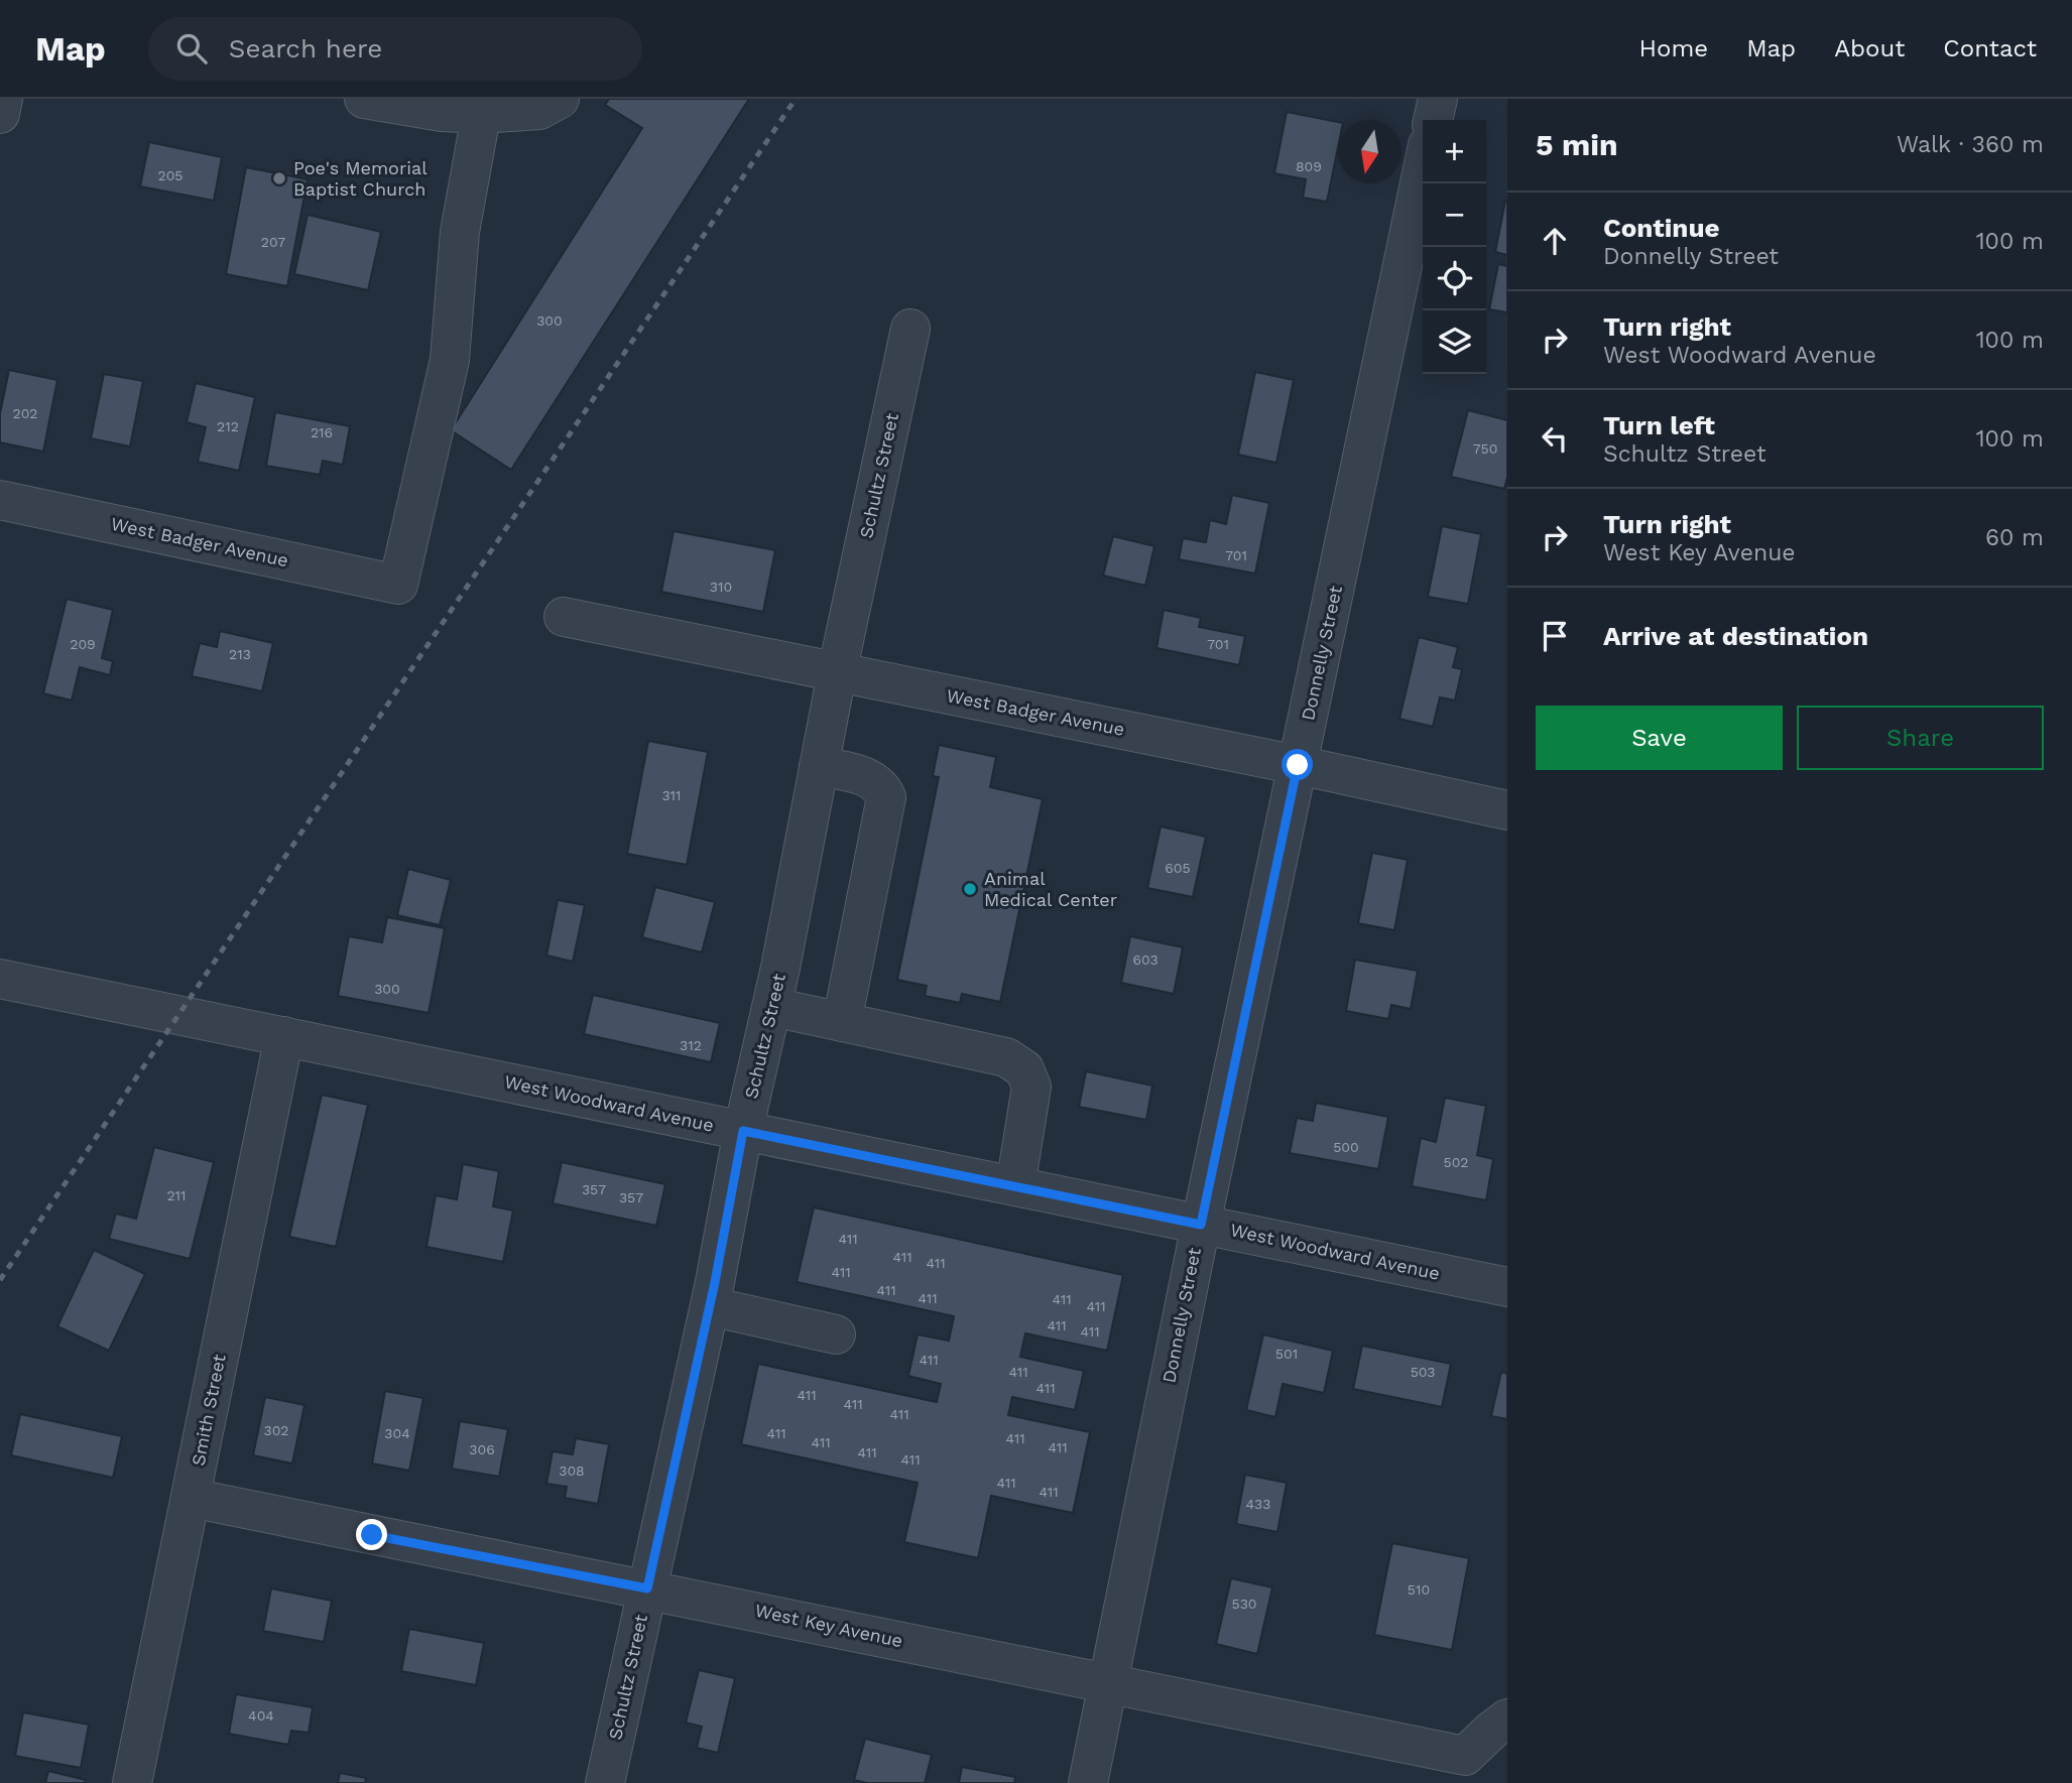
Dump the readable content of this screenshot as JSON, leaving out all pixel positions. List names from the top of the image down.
{
  "streets": {
    "street": [
      "Schultz Street",
      "West Badger Avenue",
      "Donnelly Street",
      "West Woodward Avenue",
      "Smith Street",
      "West Key Avenue"
    ]
  },
  "crossings": [
    ["Schultz Street", "West Badger Avenue"],
    ["Schultz Street", "West Woodward Avenue"],
    ["Schultz Street", "West Key Avenue"],
    ["West Badger Avenue", "Donnelly Street"],
    ["Donnelly Street", "West Woodward Avenue"],
    ["Donnelly Street", "West Key Avenue"],
    ["West Woodward Avenue", "Smith Street"],
    ["Smith Street", "West Key Avenue"]
  ],
  "places": ["Poe's Memorial Baptist Church", "Animal Medical Center"],
  "house_numbers": [
    "809",
    "205",
    "207",
    "300",
    "202",
    "212",
    "216",
    "750",
    "701",
    "310",
    "209",
    "701",
    "213",
    "311",
    "605",
    "603",
    "300",
    "312",
    "500",
    "502",
    "357",
    "211",
    "357",
    "411",
    "411",
    "411",
    "411",
    "411",
    "411",
    "411",
    "411",
    "411",
    "411",
    "501",
    "411",
    "411",
    "503",
    "411",
    "411",
    "411",
    "411",
    "302",
    "304",
    "411",
    "411",
    "411",
    "411",
    "306",
    "411",
    "411",
    "308",
    "411",
    "411",
    "433",
    "510",
    "530",
    "404"
  ],
  "north": "bottom",
  "page": {
    "header": "Map",
    "search": "Search here",
    "nav": [
      "Home",
      "Map",
      "About",
      "Contact"
    ],
    "heading": ["5 min", "Walk · 360 m"],
    "map_buttons": ["+", "−"],
    "list": [
      ["Continue", "Donnelly Street", "100 m"],
      ["Turn right", "West Woodward Avenue", "100 m"],
      ["Turn left", "Schultz Street", "100 m"],
      ["Turn right", "West Key Avenue", "60 m"],
      "Arrive at destination"
    ],
    "buttons": ["Save", "Share"]
  }
}
